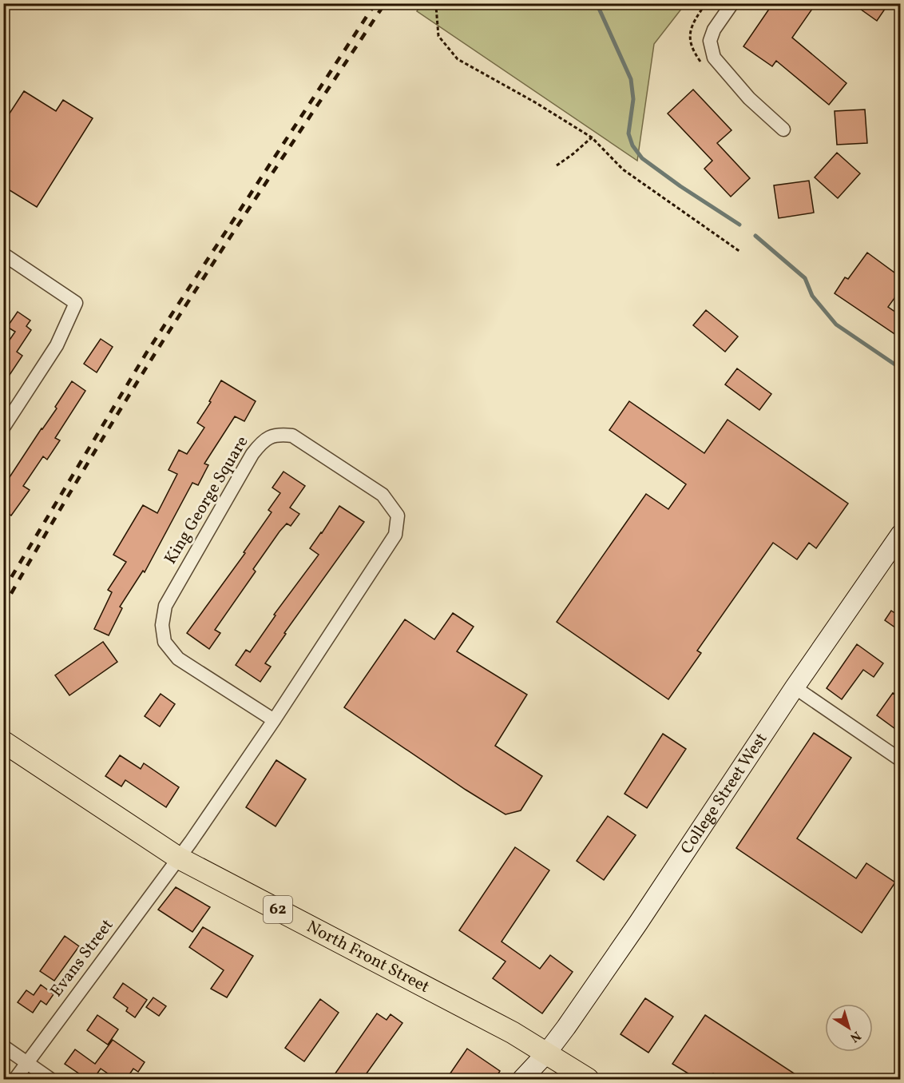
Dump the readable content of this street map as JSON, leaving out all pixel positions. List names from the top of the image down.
{
  "streets": {
    "main road": ["College Street West", "62", "North Front Street"],
    "street": ["King George Square", "Evans Street"]
  },
  "crossings": [
    ["King George Square", "North Front Street"],
    ["King George Square", "Evans Street"],
    ["College Street West", "North Front Street"],
    ["North Front Street", "Evans Street"]
  ],
  "north": "bottom right"
}
